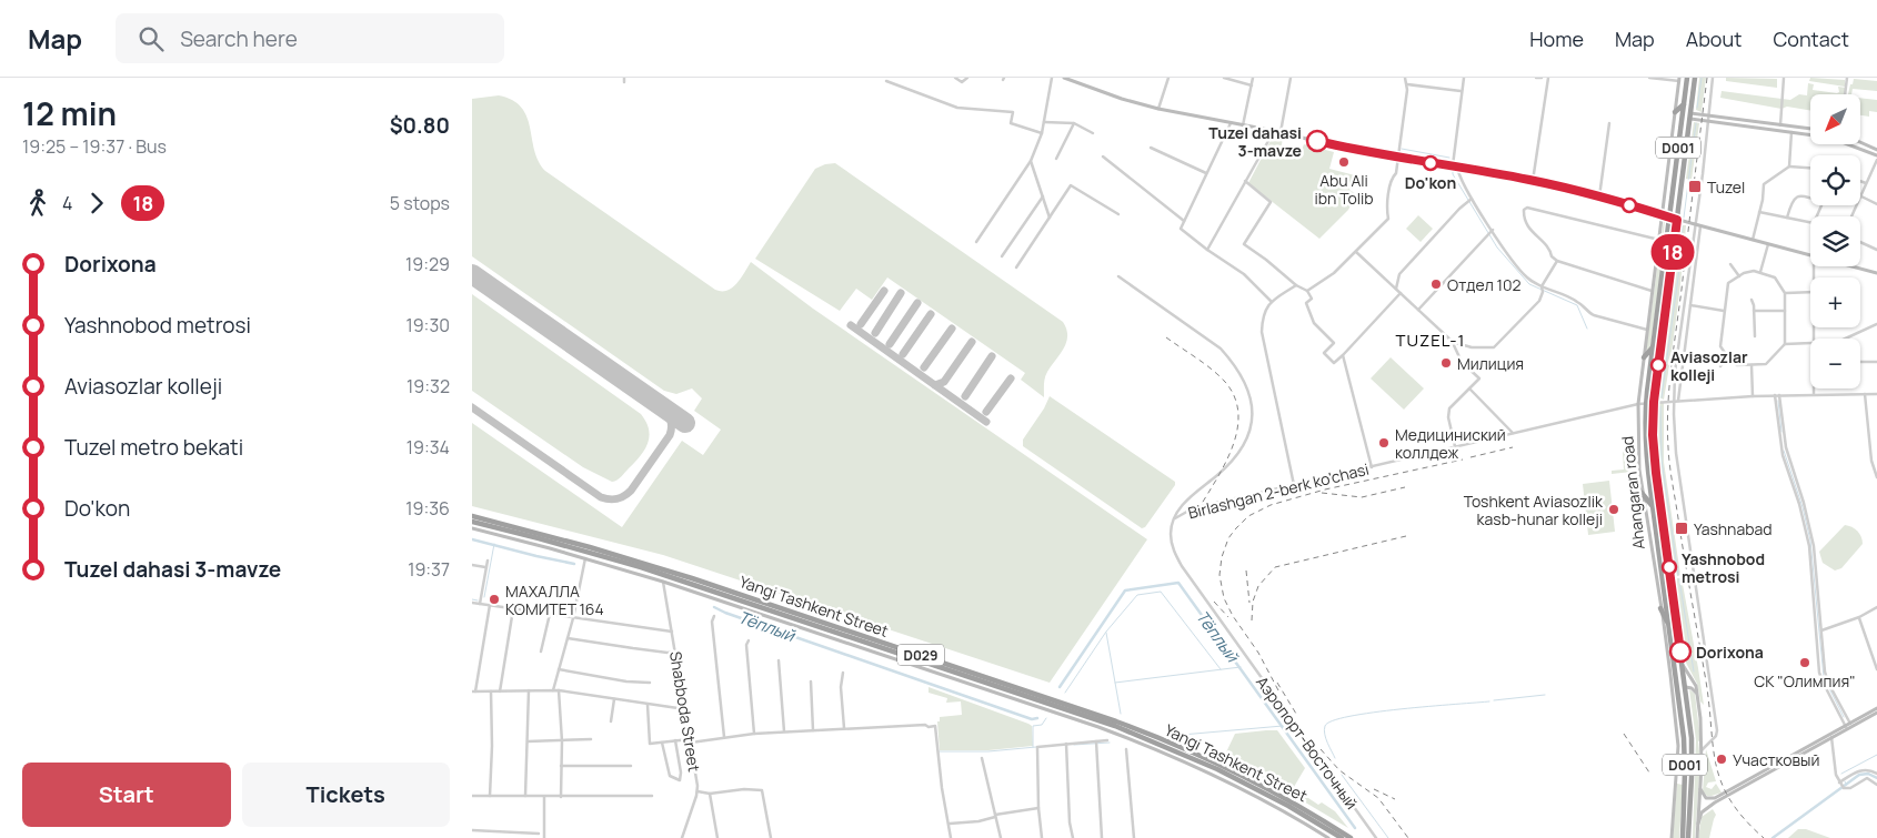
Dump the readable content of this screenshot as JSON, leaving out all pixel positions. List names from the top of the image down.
{
  "streets": {
    "highway": [
      "D001",
      "Ahangaran road",
      "Yangi Tashkent Street",
      "D029"
    ],
    "street": ["Birlashgan 2-berk ko'chasi", "Shabboda Street", "Аэропорт-Восточный"]
  },
  "crossings": [
    ["Birlashgan 2-berk ko'chasi", "Ahangaran road"],
    ["Birlashgan 2-berk ko'chasi", "Аэропорт-Восточный"]
  ],
  "districts": ["TUZEL-1"],
  "water": ["Тёплый"],
  "places": {
    "other": [
      "Tuzel dahasi 3-mavze",
      "Abu Ali ibn Tolib",
      "Do'kon",
      "Отдел 102",
      "Милиция",
      "Aviasozlar kolleji",
      "Медициниский коллдеж",
      "Toshkent Aviasozlik kasb-hunar kolleji",
      "Yashnobod metrosi",
      "МАХАЛЛА КОМИТЕТ 164",
      "Dorixona",
      "СК \"Олимпия\"",
      "Участковый"
    ],
    "transit": ["Tuzel", "Yashnabad"]
  },
  "lines": ["bus line 18"],
  "north": "bottom left",
  "page": {
    "header": "Map",
    "search": "Search here",
    "nav": [
      "Home",
      "Map",
      "About",
      "Contact"
    ],
    "heading": ["12 min", "19:25 – 19:37 · Bus", "$0.80"],
    "on_map": "18",
    "map_buttons": ["+", "−"],
    "legs": ["4", "18", "5 stops"],
    "list": [
      {
        "name": "Dorixona",
        "value": "19:29"
      },
      {
        "name": "Yashnobod metrosi",
        "value": "19:30"
      },
      {
        "name": "Aviasozlar kolleji",
        "value": "19:32"
      },
      {
        "name": "Tuzel metro bekati",
        "value": "19:34"
      },
      {
        "name": "Do'kon",
        "value": "19:36"
      },
      {
        "name": "Tuzel dahasi 3-mavze",
        "value": "19:37"
      }
    ],
    "buttons": ["Start", "Tickets"]
  }
}
